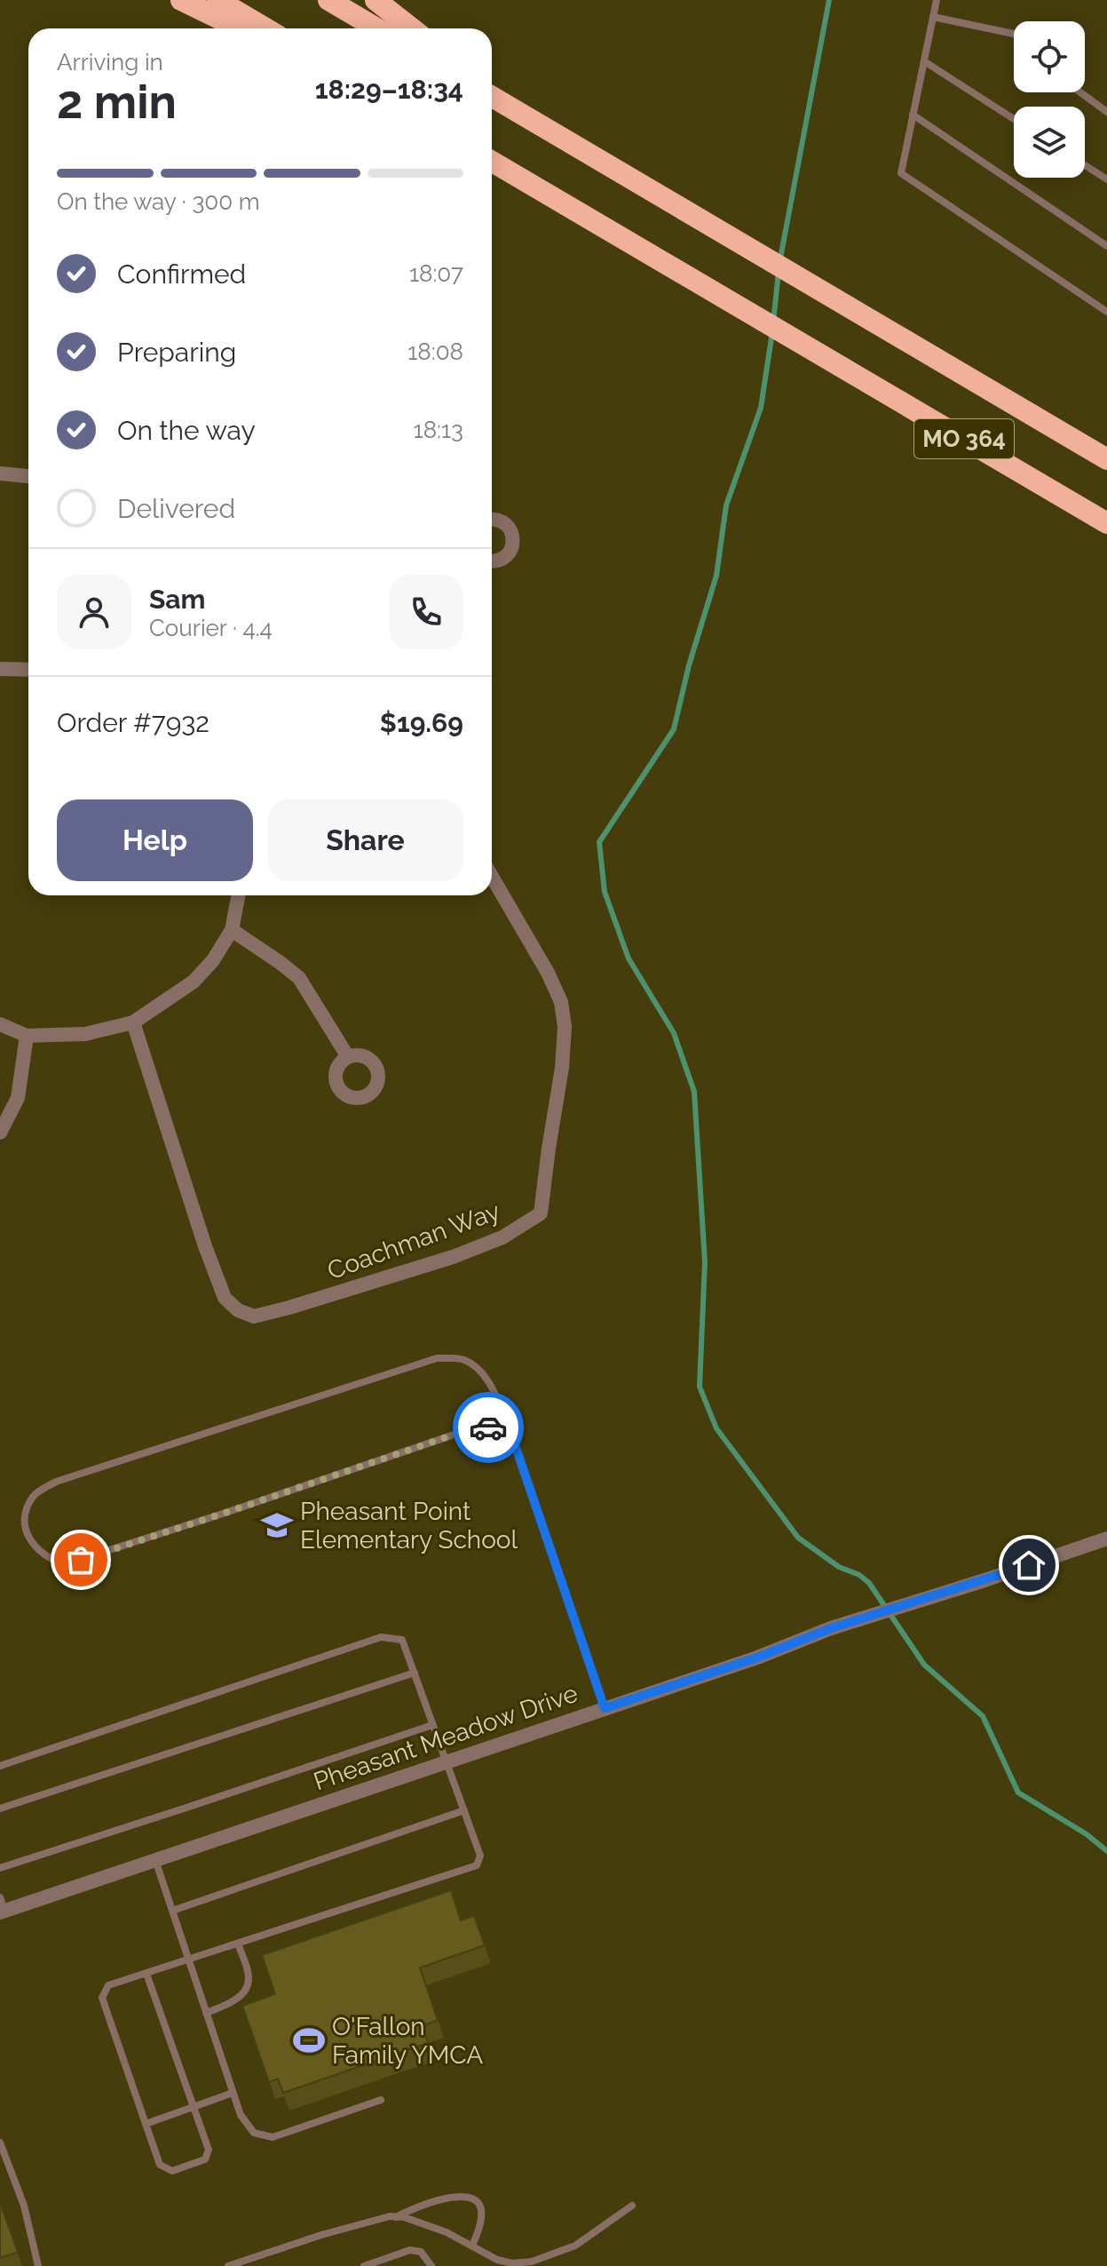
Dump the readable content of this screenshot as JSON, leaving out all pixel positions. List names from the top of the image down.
{
  "streets": {
    "highway": ["MO 364"],
    "street": ["Coachman Way", "Pheasant Meadow Drive"]
  },
  "places": {
    "school or university": ["Pheasant Point Elementary School"],
    "sports": ["O'Fallon Family YMCA"]
  },
  "page": {
    "heading": ["2 min", "Arriving in", "18:29–18:34"],
    "panel": [
      "Sam",
      "Courier · 4.4",
      "Order #7932",
      "$19.69"
    ],
    "bar": "On the way · 300 m",
    "list": [
      ["Confirmed", "18:07"],
      ["Preparing", "18:08"],
      ["On the way", "18:13"],
      "Delivered"
    ],
    "buttons": ["Help", "Share"]
  }
}
